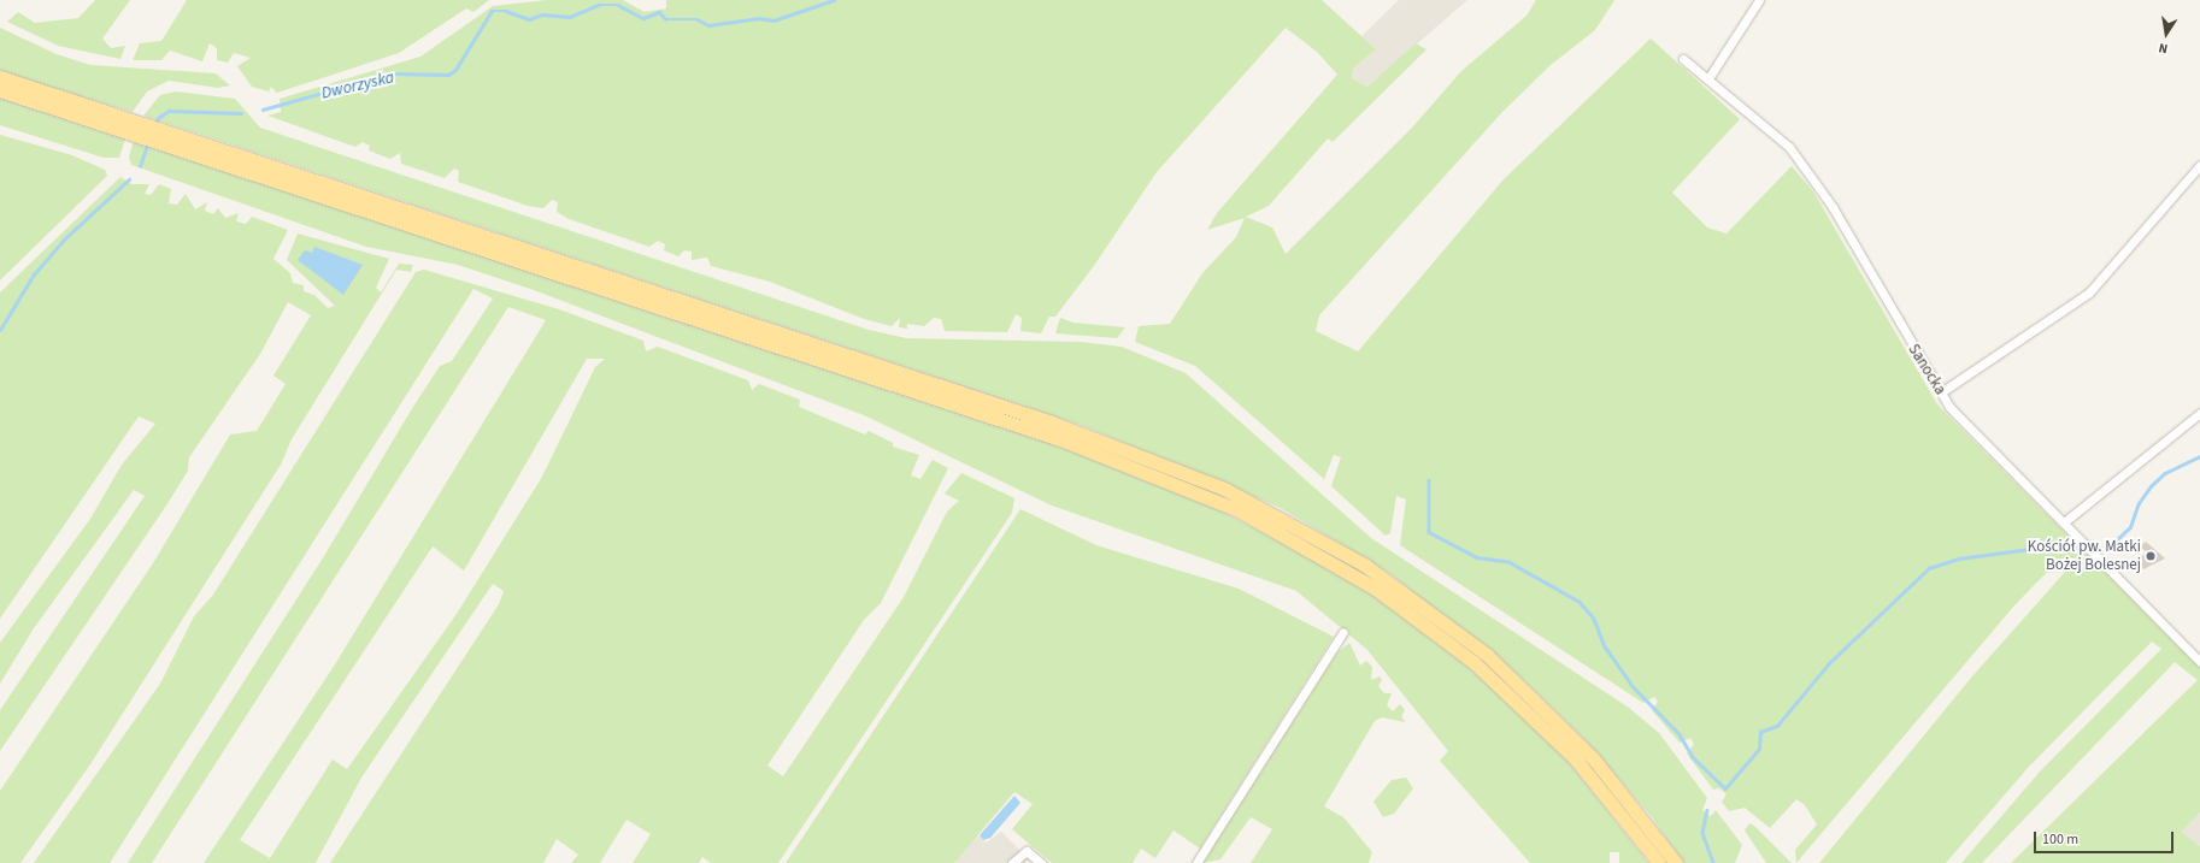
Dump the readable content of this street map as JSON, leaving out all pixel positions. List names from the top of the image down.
{
  "streets": {
    "street": ["Sanocka"]
  },
  "water": ["Dworzyska"],
  "places": ["Kościół pw. Matki Bożej Bolesnej"],
  "scale_bar": "100 m",
  "north": "bottom"
}
